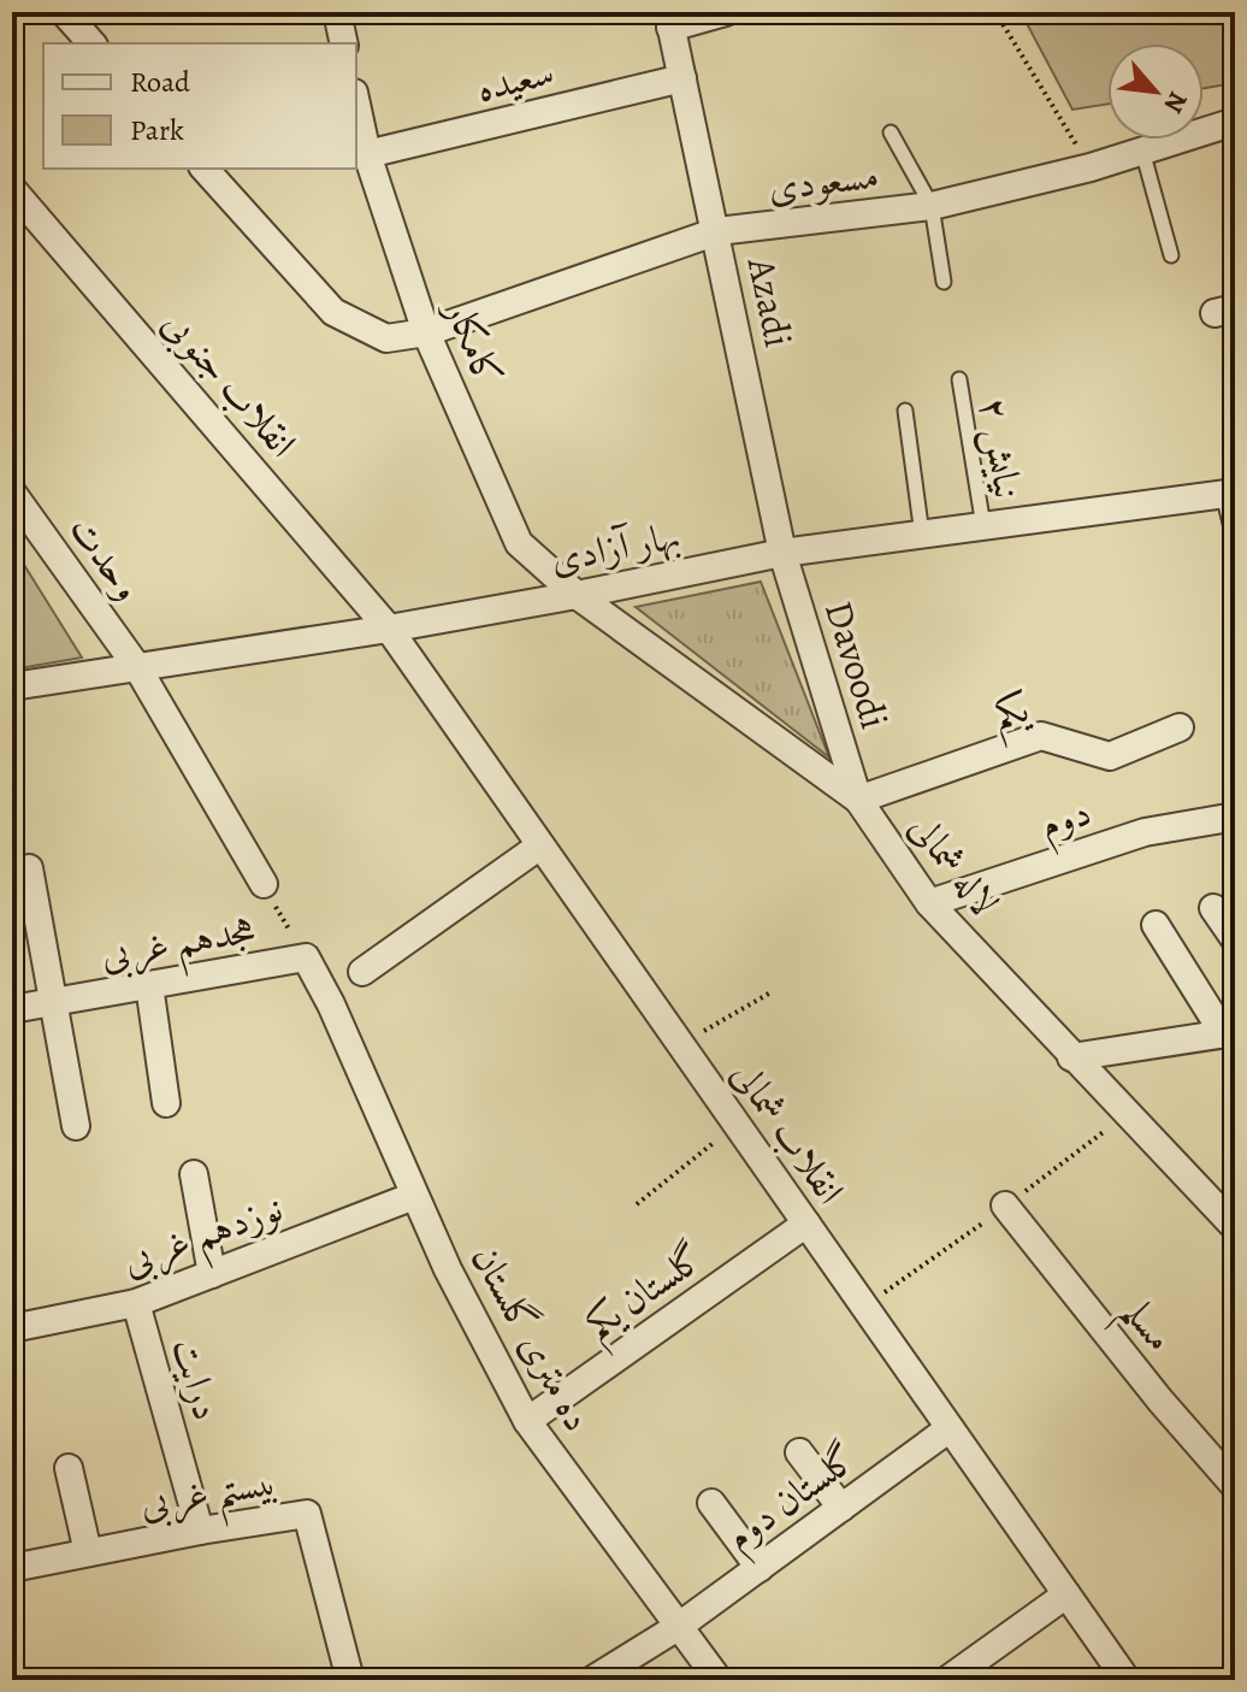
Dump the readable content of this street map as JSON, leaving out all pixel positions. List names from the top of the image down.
{
  "streets": {
    "street": [
      "سعیده",
      "مسعودی",
      "Azadi",
      "کامکار",
      "انقلاب جنوبی",
      "بهار آزادی",
      "وحدت",
      "Davoodi",
      "یکم",
      "دوم",
      "لاله شمالی",
      "هجدهم غربی",
      "انقلاب شمالی",
      "نوزدهم غربی",
      "گلستان یکم",
      "مسلم",
      "ده متری گلستان",
      "درایت",
      "بیستم غربی",
      "گلستان دوم"
    ],
    "lane": ["نیایش ۲"]
  },
  "crossings": [
    ["سعیده", "Azadi"],
    ["سعیده", "کامکار"],
    ["مسعودی", "Azadi"],
    ["مسعودی", "کامکار"],
    ["Azadi", "بهار آزادی"],
    ["Azadi", "Davoodi"],
    ["کامکار", "بهار آزادی"],
    ["کامکار", "لاله شمالی"],
    ["انقلاب جنوبی", "بهار آزادی"],
    ["انقلاب جنوبی", "انقلاب شمالی"],
    ["نیایش ۲", "بهار آزادی"],
    ["بهار آزادی", "وحدت"],
    ["بهار آزادی", "Davoodi"],
    ["بهار آزادی", "لاله شمالی"],
    ["بهار آزادی", "انقلاب شمالی"],
    ["Davoodi", "یکم"],
    ["Davoodi", "لاله شمالی"],
    ["یکم", "لاله شمالی"],
    ["دوم", "لاله شمالی"],
    ["هجدهم غربی", "ده متری گلستان"],
    ["انقلاب شمالی", "گلستان یکم"],
    ["انقلاب شمالی", "گلستان دوم"],
    ["نوزدهم غربی", "ده متری گلستان"],
    ["نوزدهم غربی", "درایت"],
    ["گلستان یکم", "ده متری گلستان"],
    ["ده متری گلستان", "گلستان دوم"],
    ["درایت", "بیستم غربی"]
  ],
  "legend": ["Road", "Park"],
  "north": "bottom right"
}
